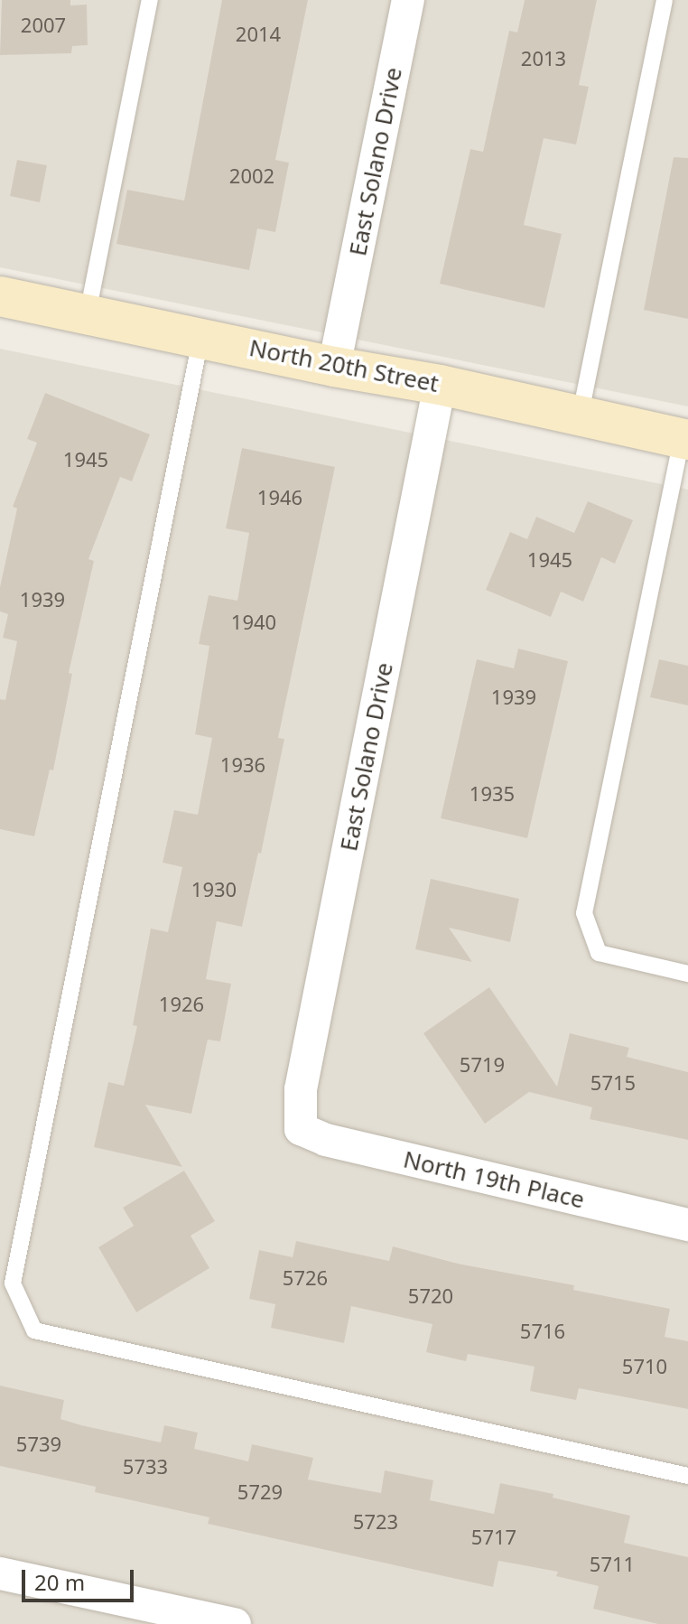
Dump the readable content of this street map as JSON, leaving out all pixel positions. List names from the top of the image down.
{
  "streets": {
    "street": ["East Solano Drive", "North 20th Street", "North 19th Place"]
  },
  "crossings": [
    ["East Solano Drive", "North 20th Street"],
    ["East Solano Drive", "North 19th Place"]
  ],
  "house_numbers": [
    "2007",
    "2014",
    "2013",
    "2002",
    "1945",
    "1946",
    "1945",
    "1939",
    "1940",
    "1939",
    "1936",
    "1935",
    "1930",
    "1926",
    "5719",
    "5715",
    "5726",
    "5720",
    "5716",
    "5710",
    "5739",
    "5733",
    "5729",
    "5723",
    "5717",
    "5711"
  ],
  "scale_bar": "20 m"
}
